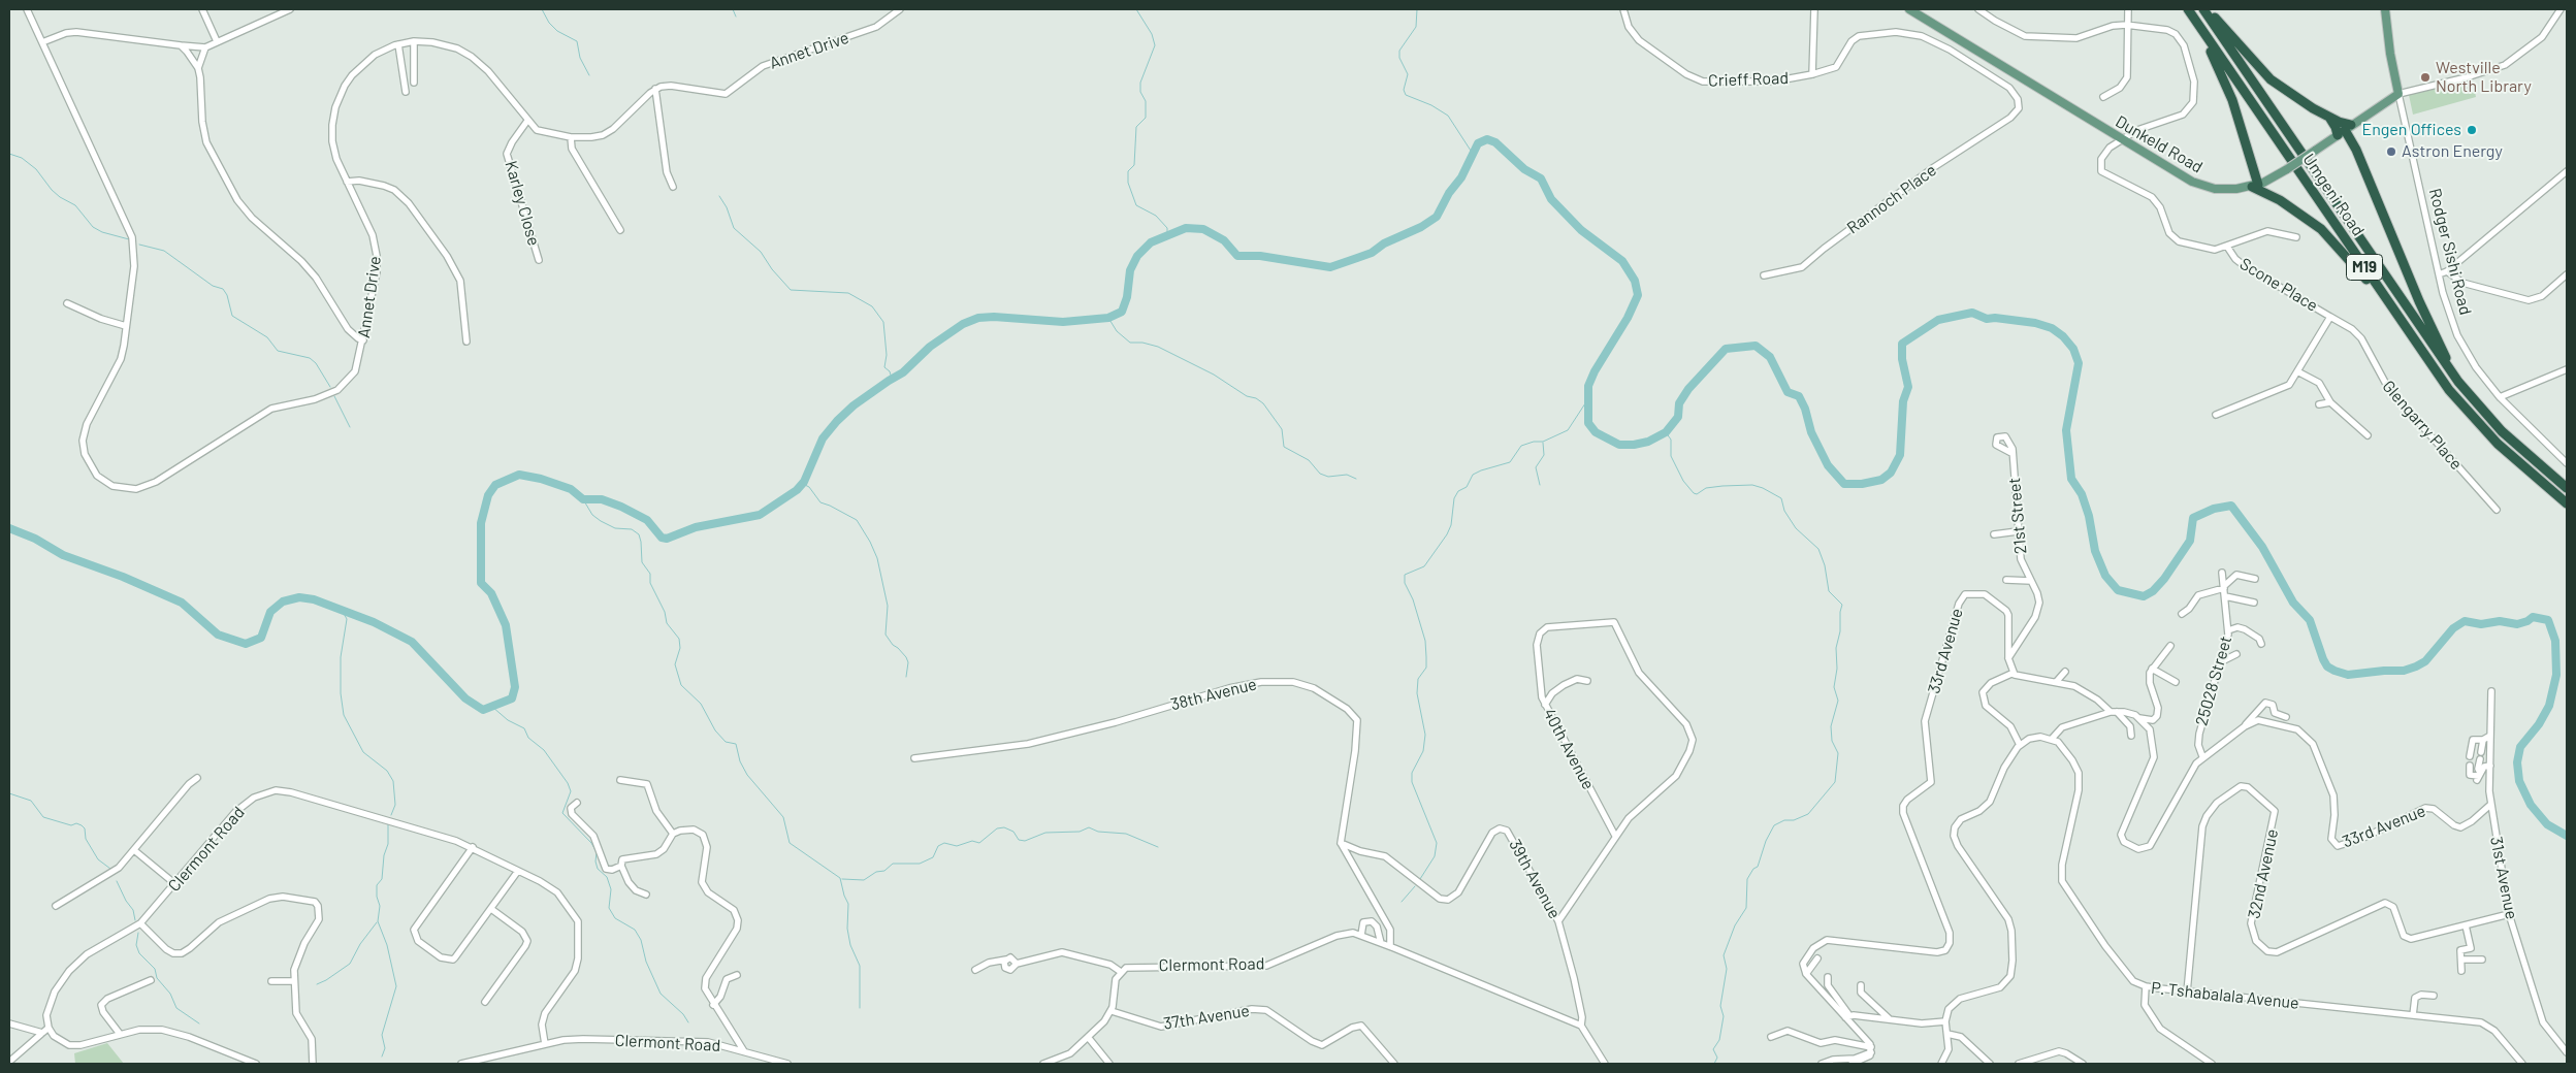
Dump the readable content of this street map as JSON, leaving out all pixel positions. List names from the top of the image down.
{
  "streets": {
    "highway": ["Umgeni Road", "M19"],
    "main road": ["Dunkeld Road", "Rodger Sishi Road"],
    "street": [
      "Annet Drive",
      "Crieff Road",
      "Rannoch Place",
      "Karley Close",
      "Scone Place",
      "Glengarry Place",
      "21st Street",
      "33rd Avenue",
      "25028 Street",
      "38th Avenue",
      "40th Avenue",
      "Clermont Road",
      "32nd Avenue",
      "31st Avenue",
      "39th Avenue",
      "P. Tshabalala Avenue",
      "37th Avenue"
    ]
  },
  "crossings": [
    ["Annet Drive", "Karley Close"],
    ["Crieff Road", "Rannoch Place"],
    ["Dunkeld Road", "Rodger Sishi Road"],
    ["Scone Place", "Glengarry Place"],
    ["21st Street", "33rd Avenue"],
    ["33rd Avenue", "25028 Street"],
    ["33rd Avenue", "31st Avenue"],
    ["38th Avenue", "39th Avenue"],
    ["40th Avenue", "39th Avenue"],
    ["Clermont Road", "39th Avenue"],
    ["32nd Avenue", "31st Avenue"],
    ["32nd Avenue", "P. Tshabalala Avenue"]
  ],
  "places": ["Westville North Library", "Engen Offices", "Astron Energy"]
}
